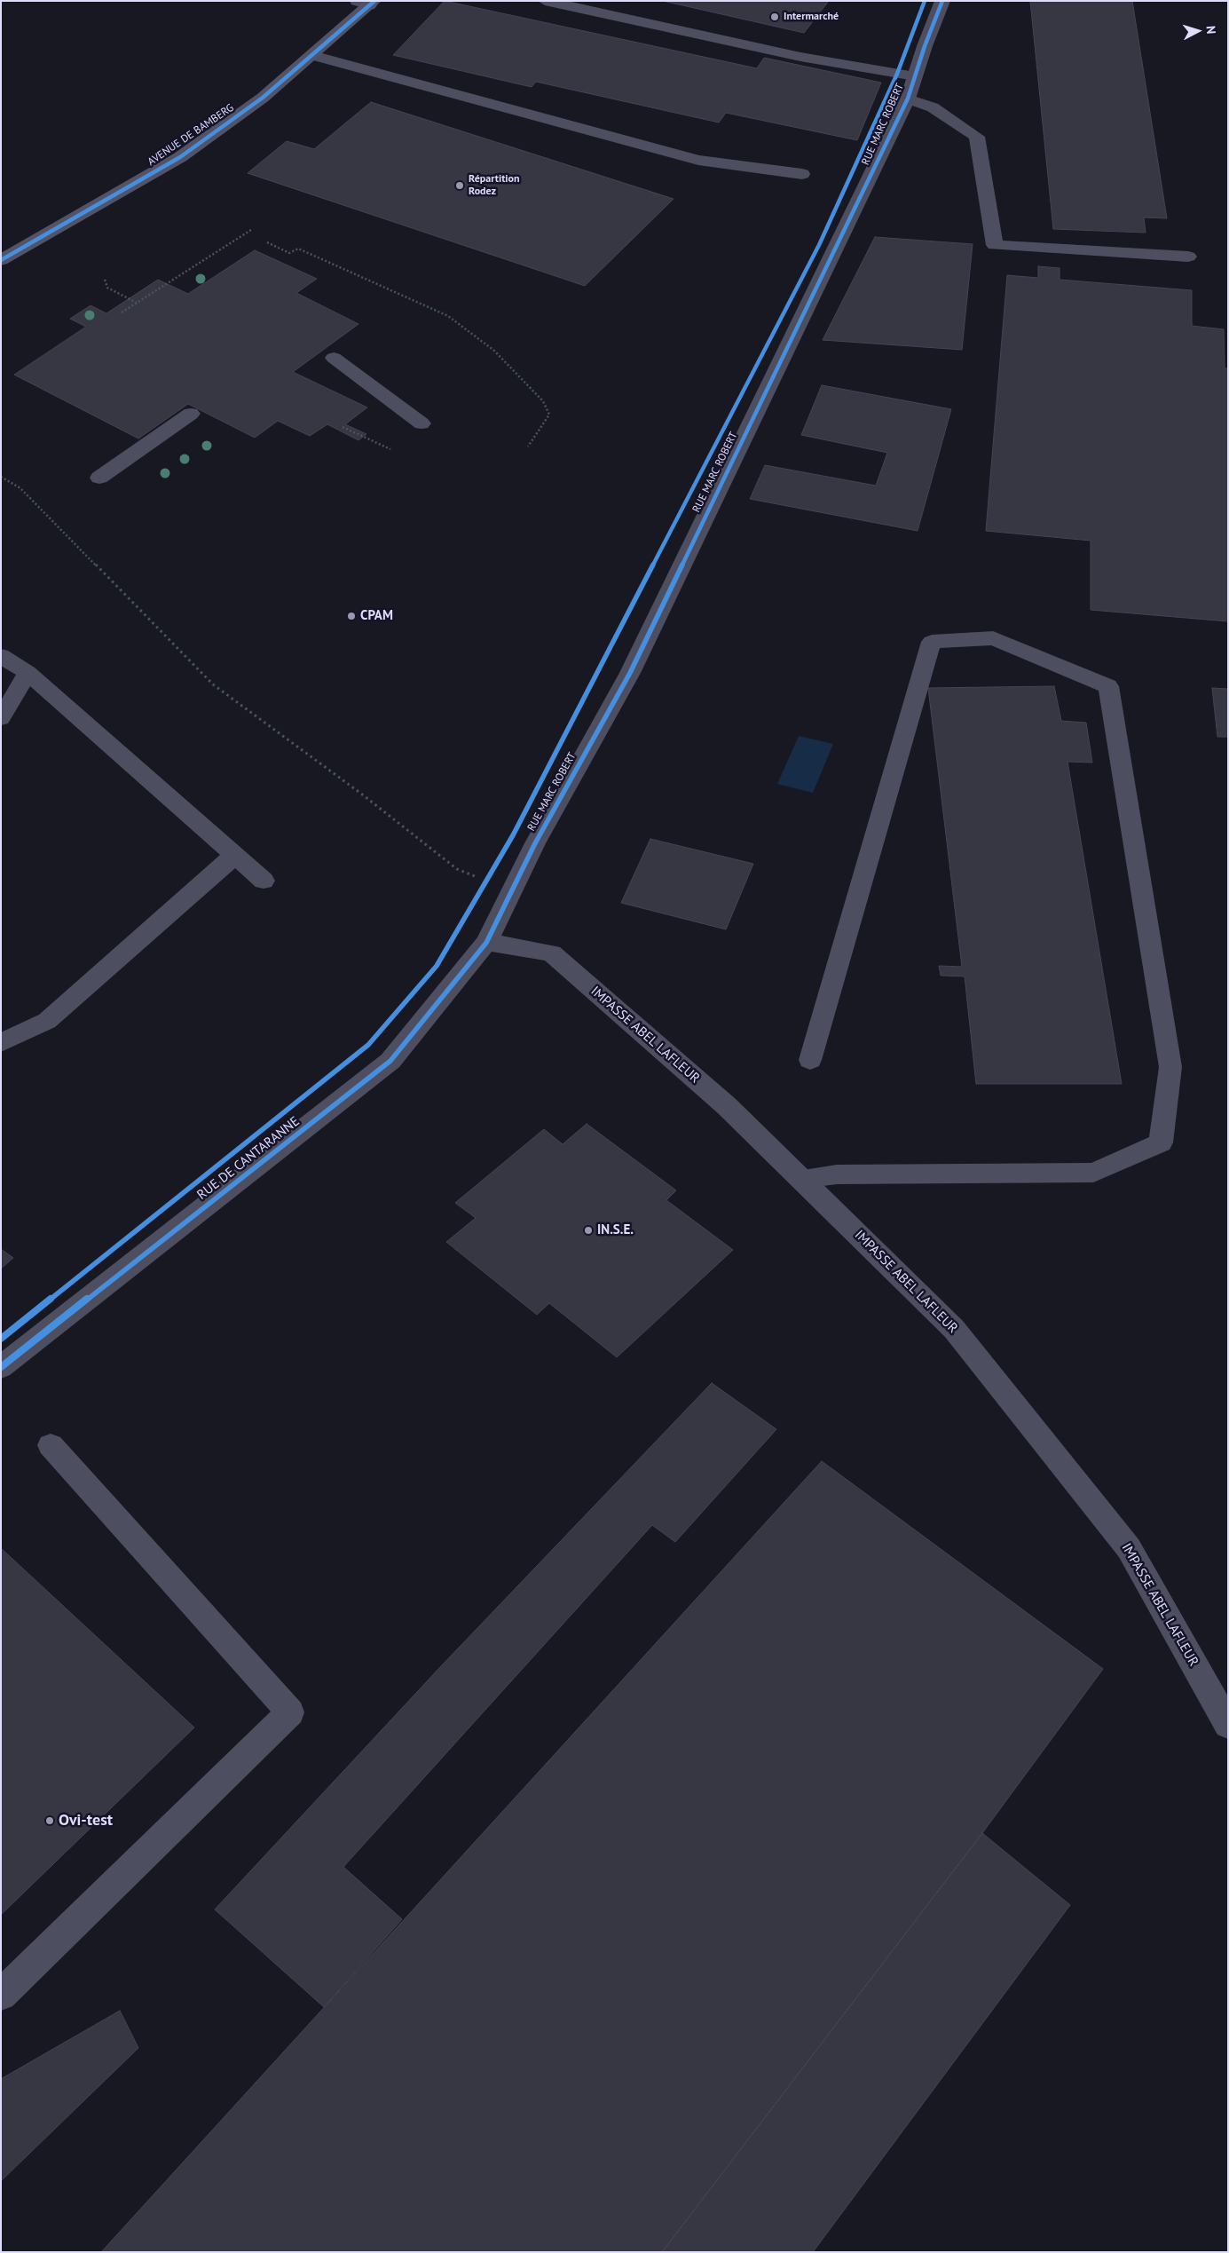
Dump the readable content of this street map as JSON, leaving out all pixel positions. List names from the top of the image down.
{
  "streets": {
    "main road": ["AVENUE DE BAMBERG"],
    "street": ["RUE MARC ROBERT", "IMPASSE ABEL LAFLEUR", "RUE DE CANTARANNE"]
  },
  "crossings": [
    ["RUE MARC ROBERT", "IMPASSE ABEL LAFLEUR"],
    ["RUE MARC ROBERT", "RUE DE CANTARANNE"],
    ["IMPASSE ABEL LAFLEUR", "RUE DE CANTARANNE"]
  ],
  "places": [
    "Intermarché",
    "Répartition Rodez",
    "CPAM",
    "IN.S.E.",
    "Ovi-test"
  ],
  "north": "right"
}
